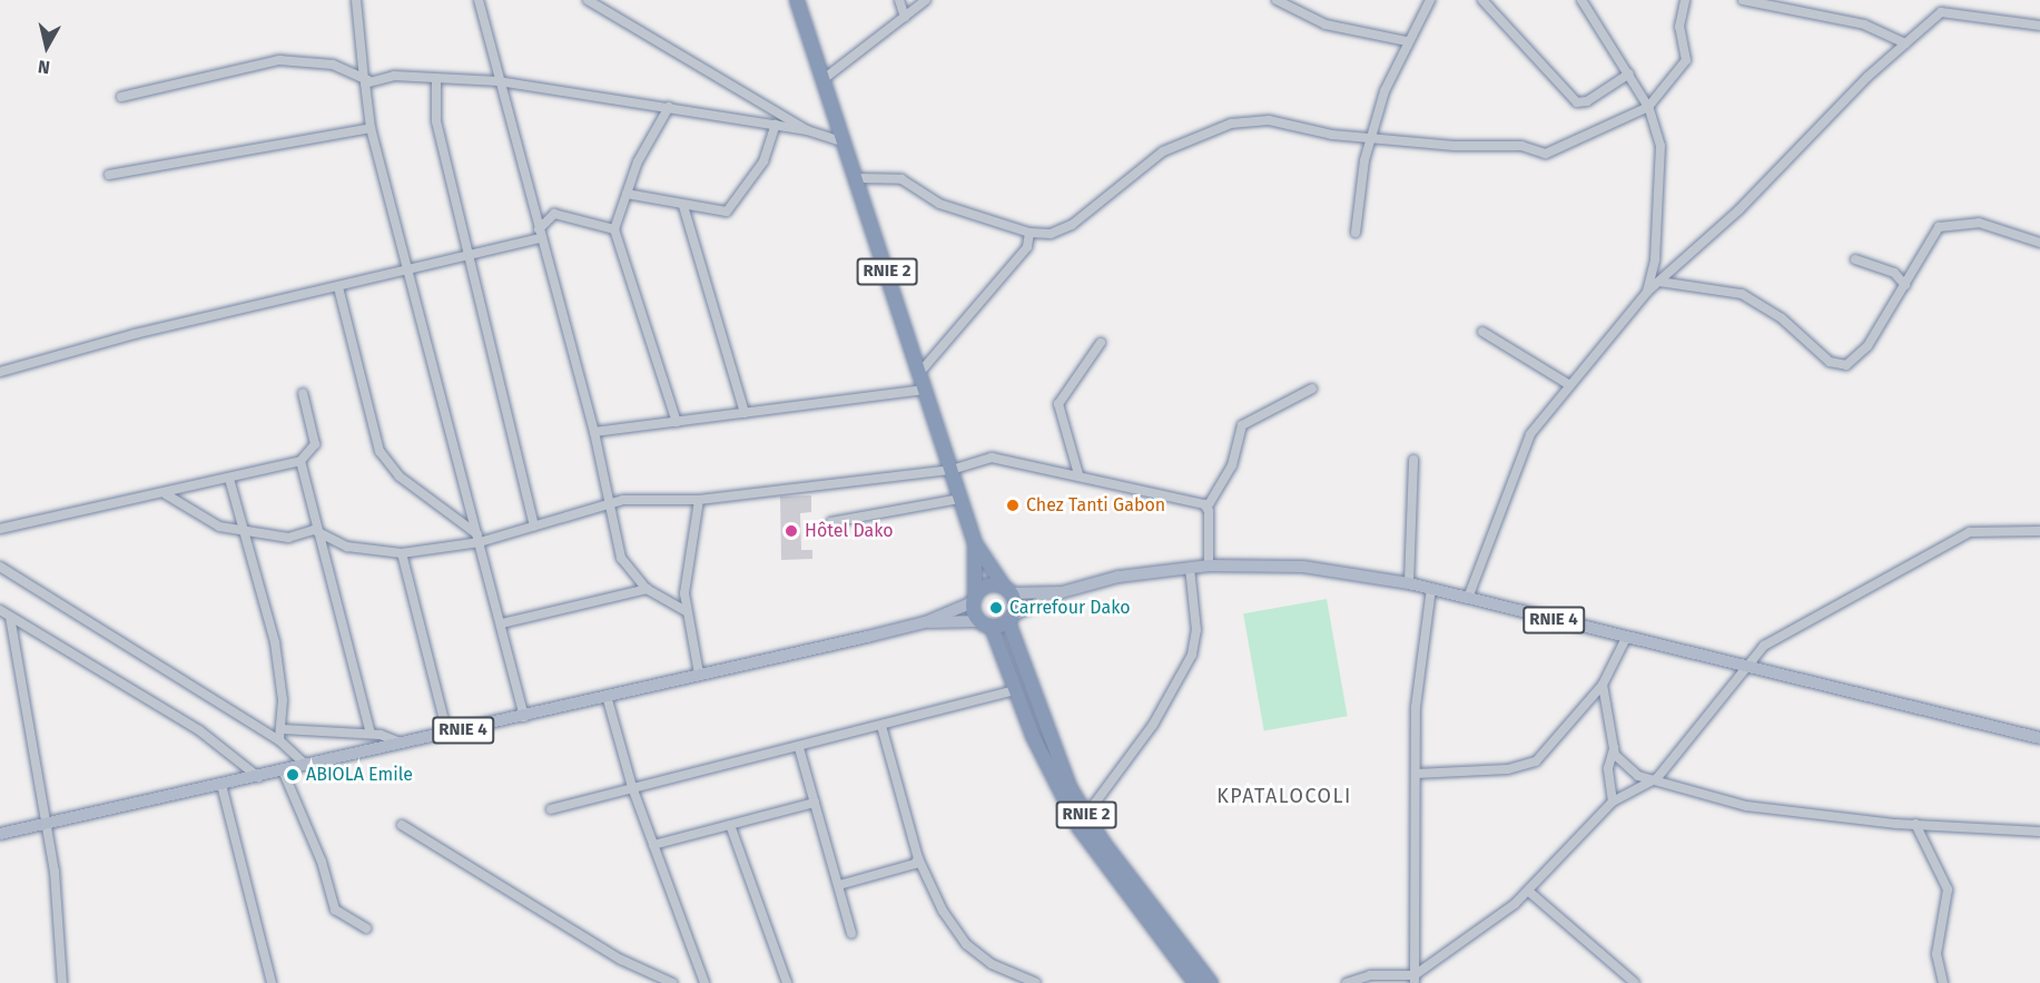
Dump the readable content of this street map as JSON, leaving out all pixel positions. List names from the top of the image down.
{
  "streets": {
    "highway": ["RNIE 2"],
    "main road": ["RNIE 4"]
  },
  "crossings": [
    ["RNIE 2", "RNIE 4"]
  ],
  "districts": ["KPATALOCOLI"],
  "places": [
    "Chez Tanti Gabon",
    "Hôtel Dako",
    "Carrefour Dako",
    "ABIOLA Emile"
  ],
  "north": "bottom"
}
